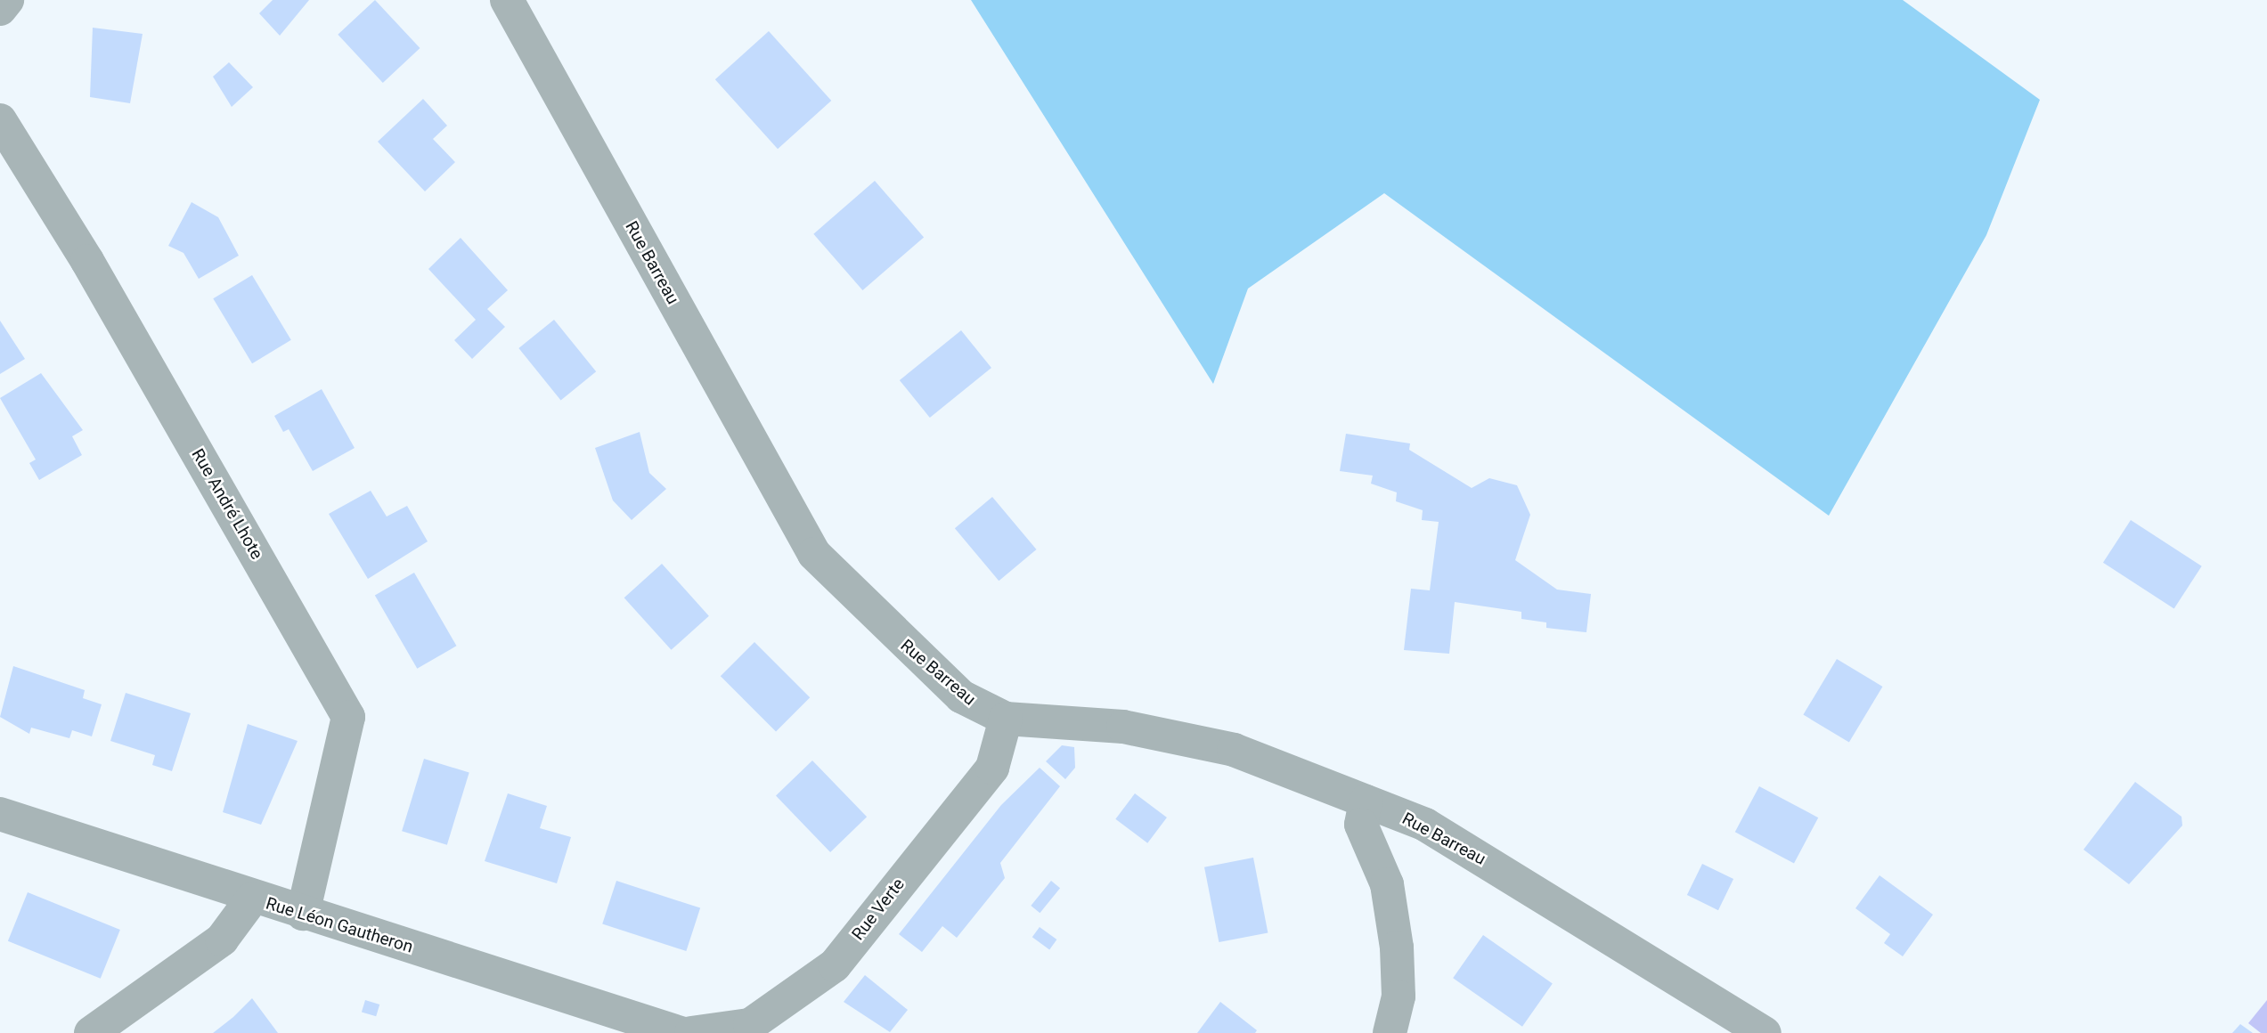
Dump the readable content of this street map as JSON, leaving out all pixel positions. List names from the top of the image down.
{
  "streets": {
    "street": [
      "Rue Barreau",
      "Rue André Lhote",
      "Rue Verte",
      "Rue Léon Gautheron"
    ]
  },
  "crossings": [
    ["Rue Barreau", "Rue Verte"],
    ["Rue André Lhote", "Rue Léon Gautheron"]
  ]
}
